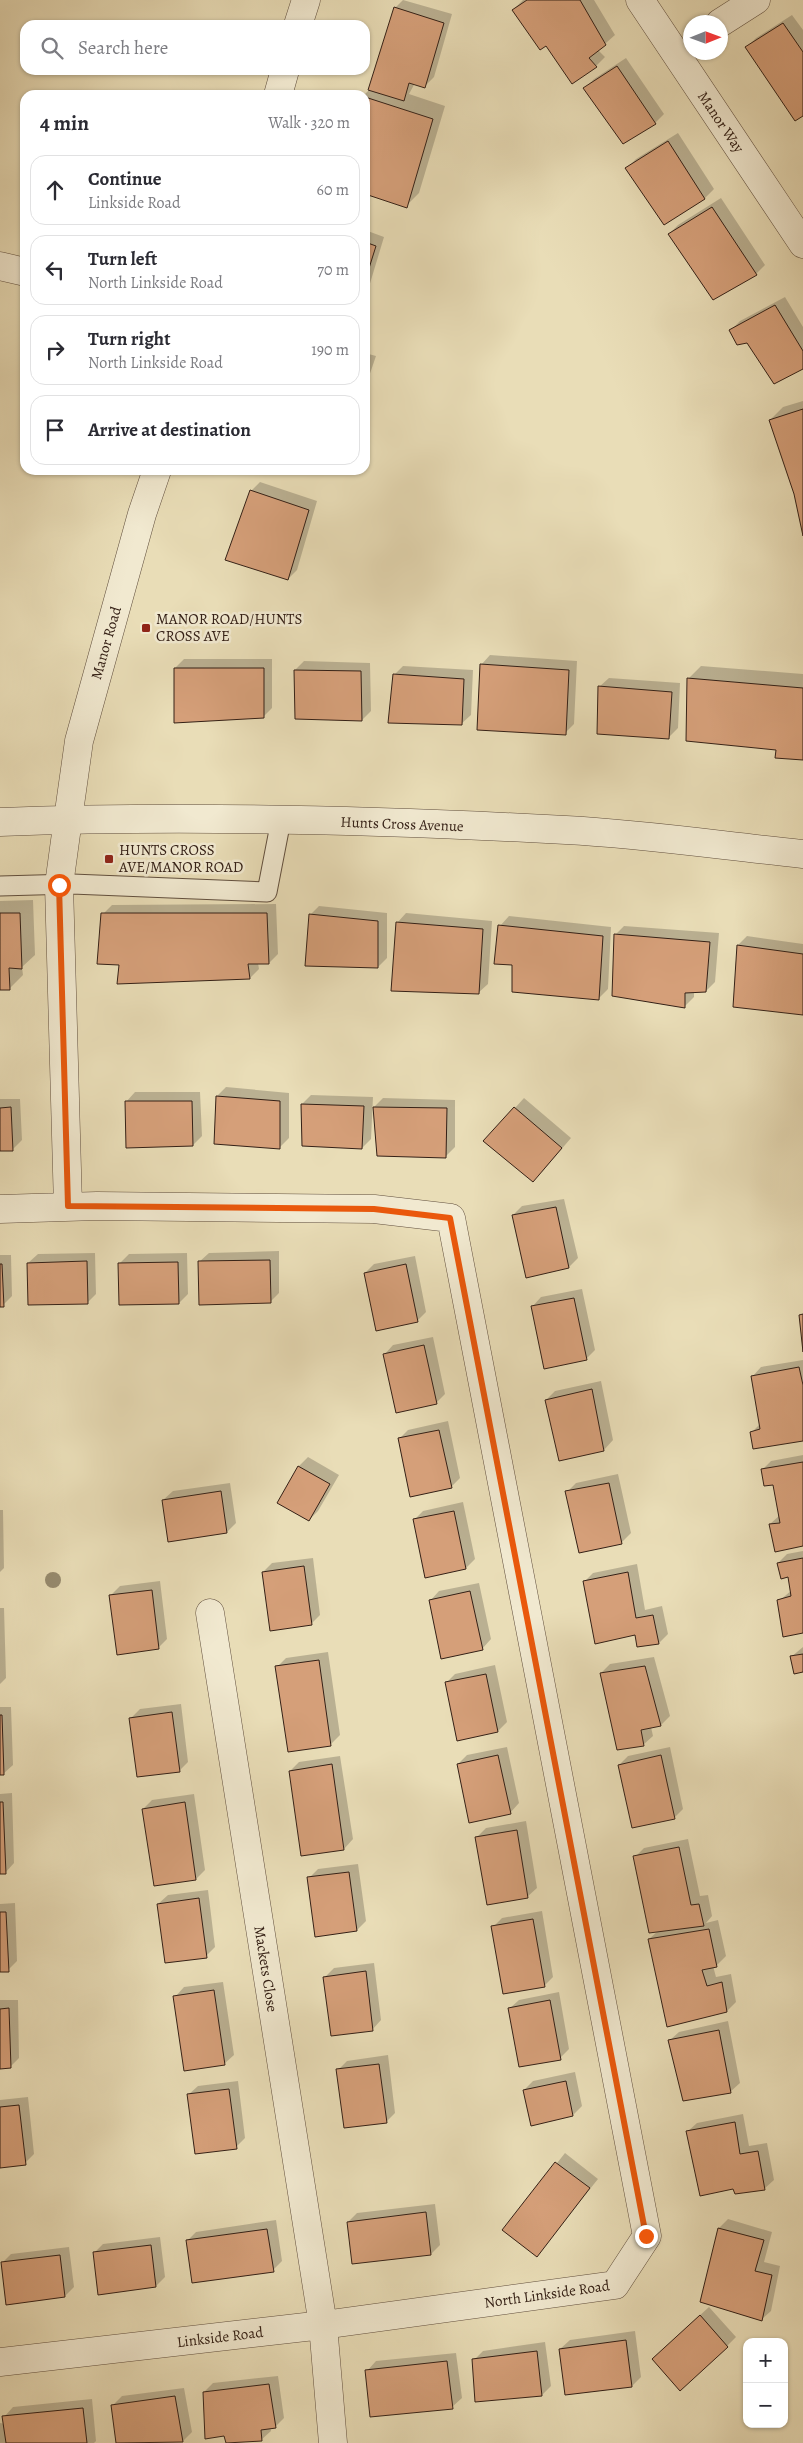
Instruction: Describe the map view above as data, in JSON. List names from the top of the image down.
{
  "streets": {
    "street": [
      "Manor Way",
      "Manor Road",
      "Hunts Cross Avenue",
      "Mackets Close",
      "North Linkside Road",
      "Linkside Road"
    ]
  },
  "crossings": [
    ["Manor Road", "Hunts Cross Avenue"],
    ["Mackets Close", "North Linkside Road"],
    ["Mackets Close", "Linkside Road"],
    ["North Linkside Road", "Linkside Road"]
  ],
  "places": {
    "transit": ["MANOR ROAD/HUNTS CROSS AVE", "HUNTS CROSS AVE/MANOR ROAD"]
  },
  "north": "right",
  "page": {
    "search": "Search here",
    "heading": ["4 min", "Walk · 320 m"],
    "list": [
      ["Continue", "Linkside Road", "60 m"],
      ["Turn left", "North Linkside Road", "70 m"],
      ["Turn right", "North Linkside Road", "190 m"],
      "Arrive at destination"
    ],
    "map_buttons": ["+", "−"]
  }
}
